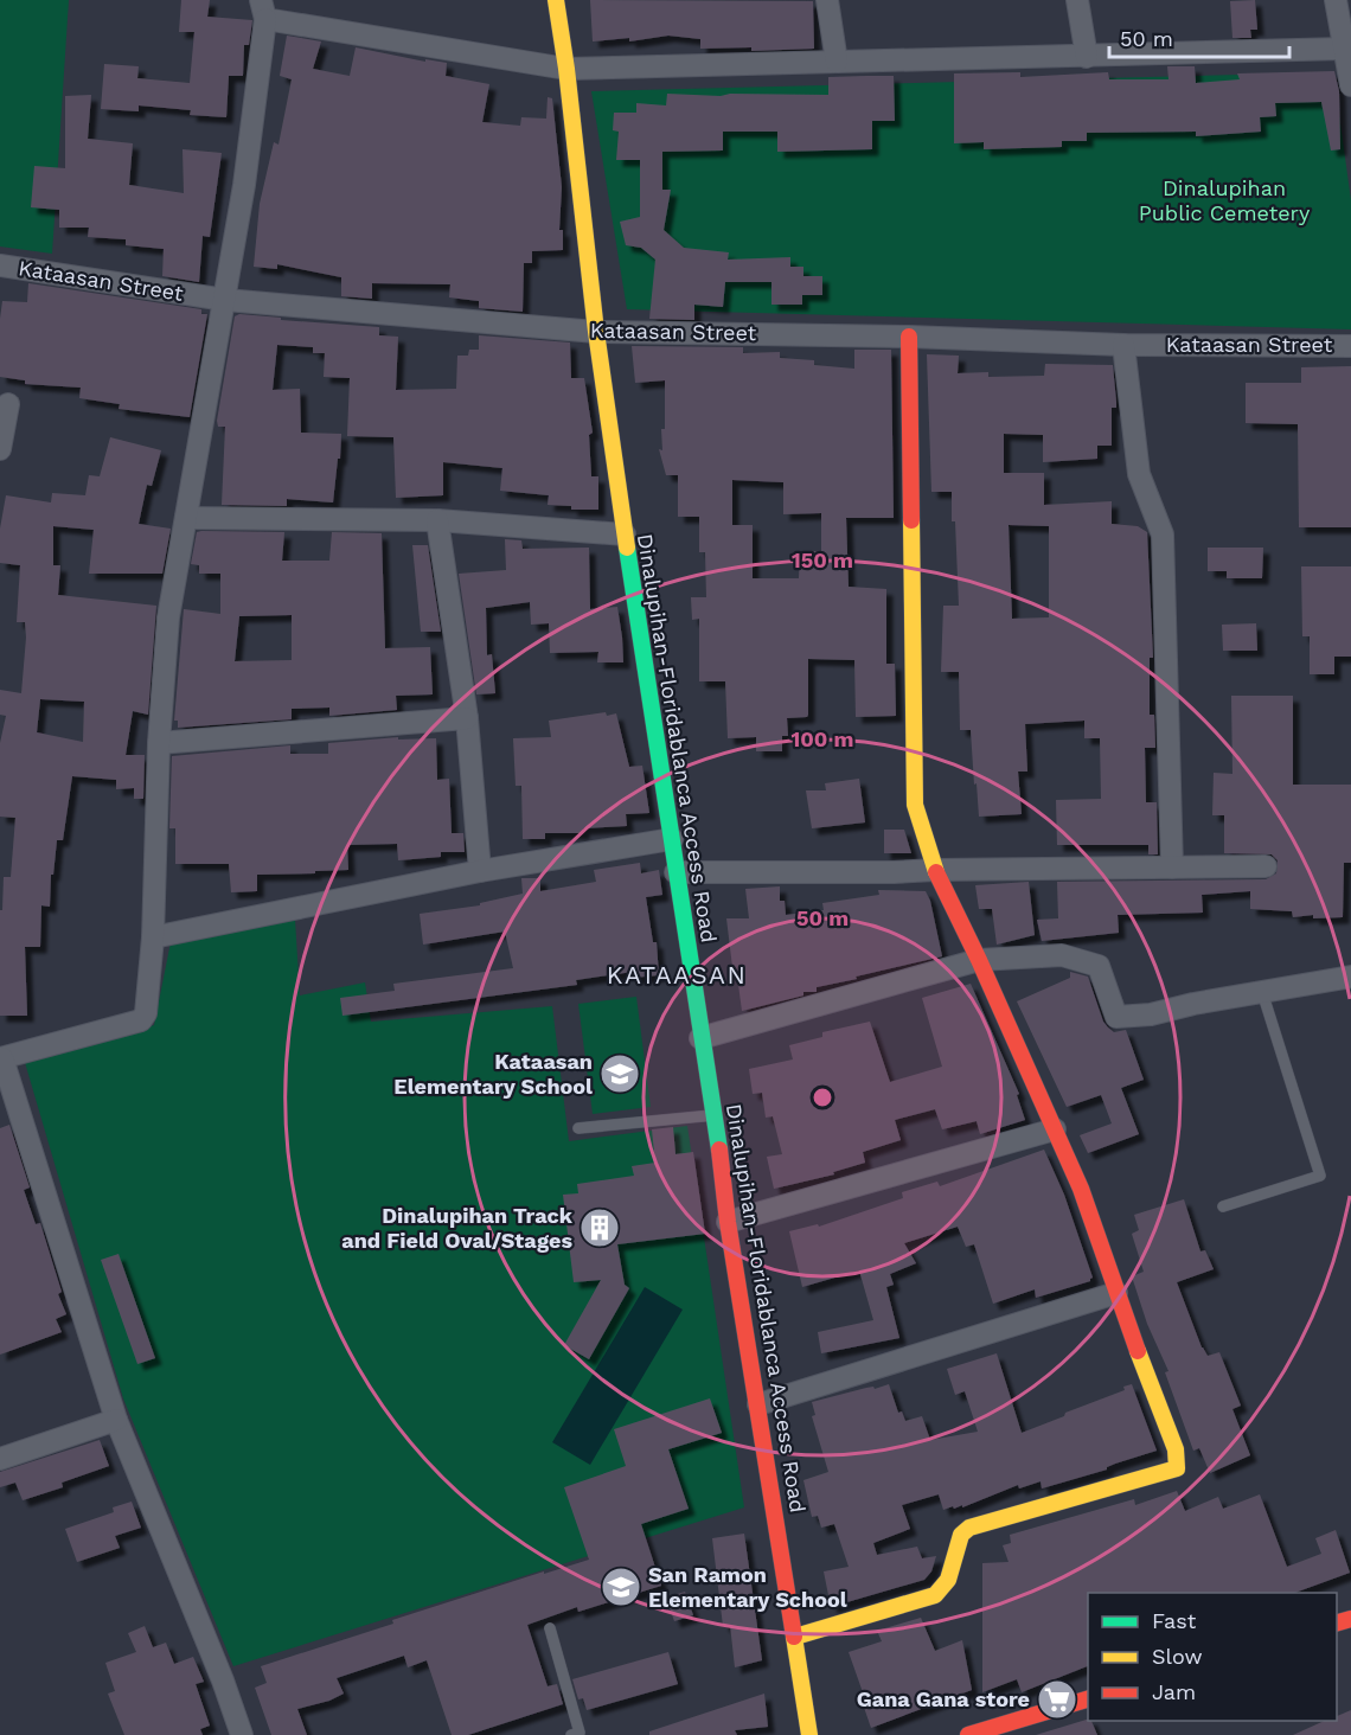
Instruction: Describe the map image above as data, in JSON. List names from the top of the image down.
{
  "streets": {
    "main road": ["Dinalupihan-Floridablanca Access Road"],
    "street": ["Kataasan Street"]
  },
  "crossings": [
    ["Kataasan Street", "Dinalupihan-Floridablanca Access Road"]
  ],
  "districts": ["KATAASAN"],
  "parks": ["Dinalupihan Public Cemetery"],
  "places": {
    "school or university": ["Kataasan Elementary School", "San Ramon Elementary School"],
    "building": ["Dinalupihan Track and Field Oval/Stages"],
    "supermarket": ["Gana Gana store"]
  },
  "legend": ["Fast", "Slow", "Jam"],
  "scale_bar": "50 m",
  "rings": ["150 m", "100 m", "50 m"]
}
